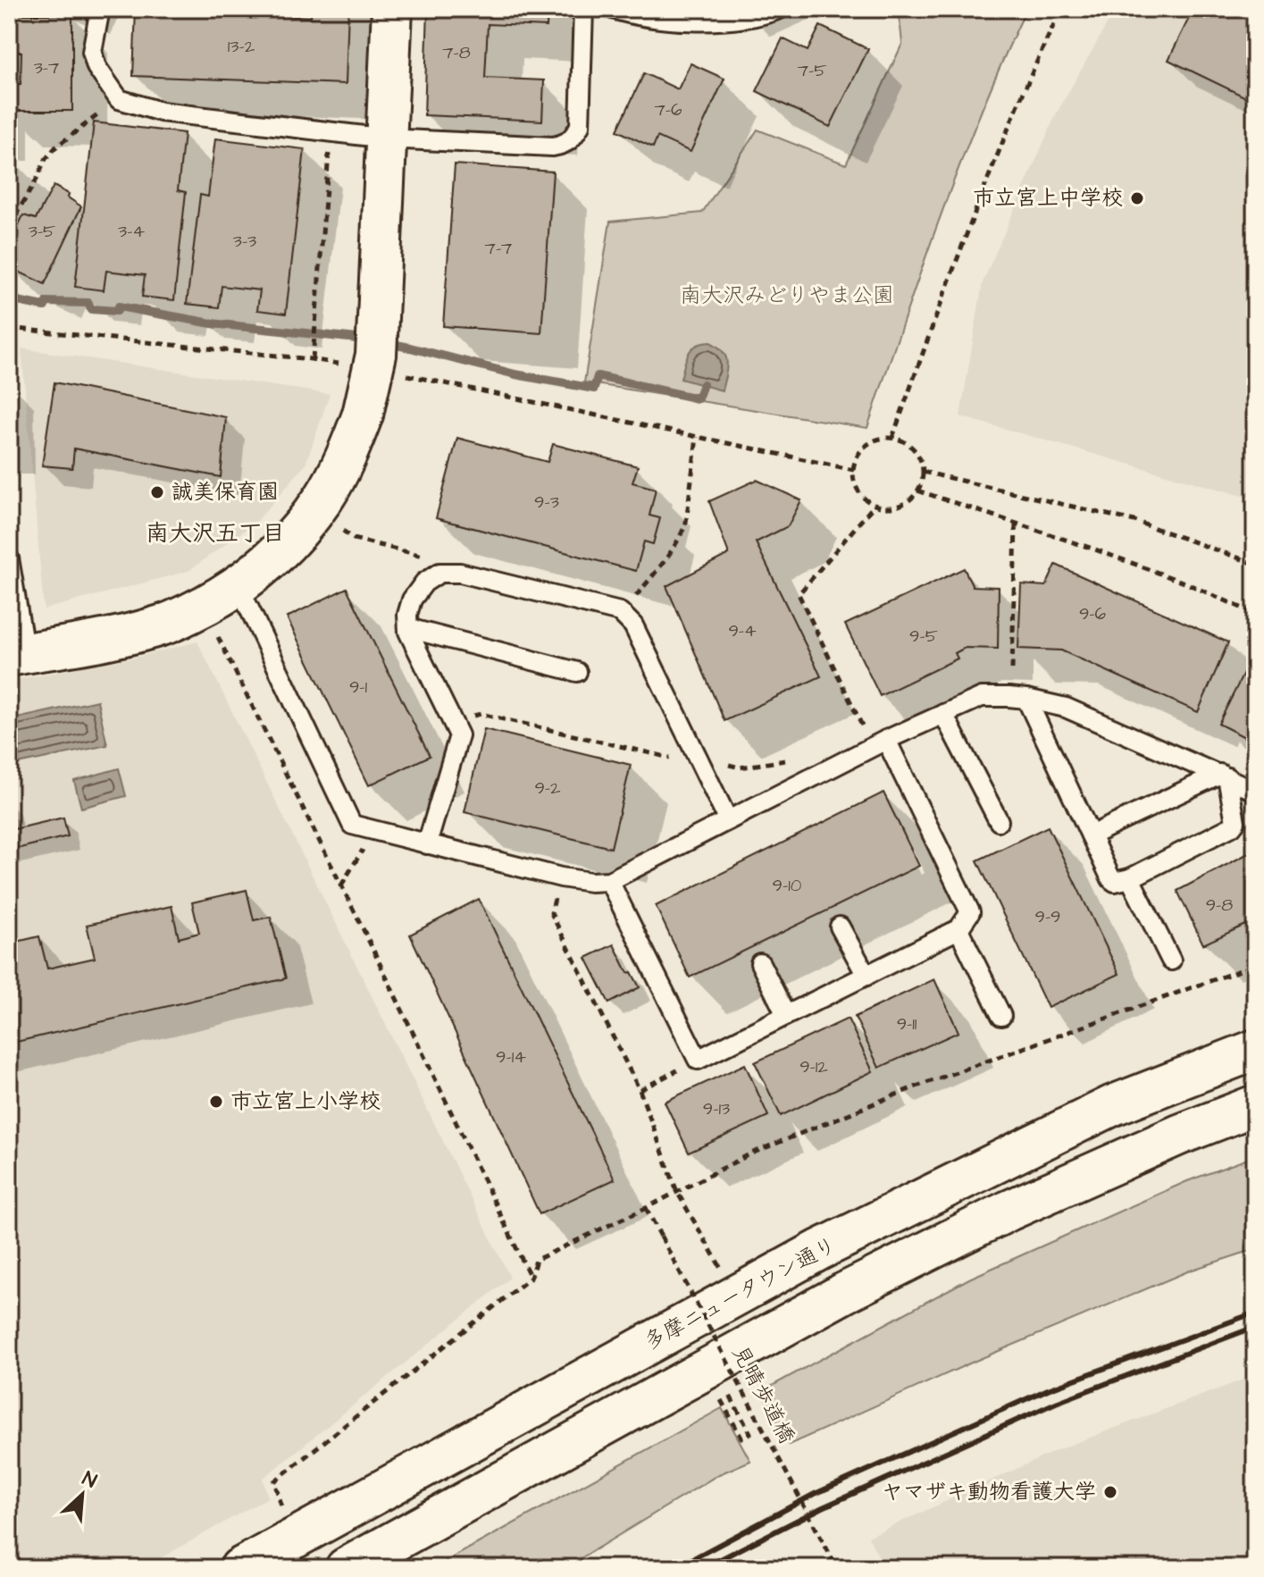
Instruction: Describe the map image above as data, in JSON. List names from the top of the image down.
{
  "streets": {
    "main road": ["多摩ニュータウン通り"],
    "path": ["見晴歩道橋"]
  },
  "districts": ["南大沢五丁目"],
  "parks": ["南大沢みどりやま公園"],
  "places": [
    "市立宮上中学校",
    "誠美保育園",
    "市立宮上小学校",
    "ヤマザキ動物看護大学"
  ],
  "house_numbers": [
    "13-2",
    "7-8",
    "3-7",
    "7-5",
    "7-6",
    "3-5",
    "3-4",
    "3-3",
    "7-7",
    "9-3",
    "9-6",
    "9-4",
    "9-5",
    "9-1",
    "9-2",
    "9-10",
    "9-8",
    "9-9",
    "9-11",
    "9-14",
    "9-12",
    "9-13"
  ],
  "north": "top right"
}
